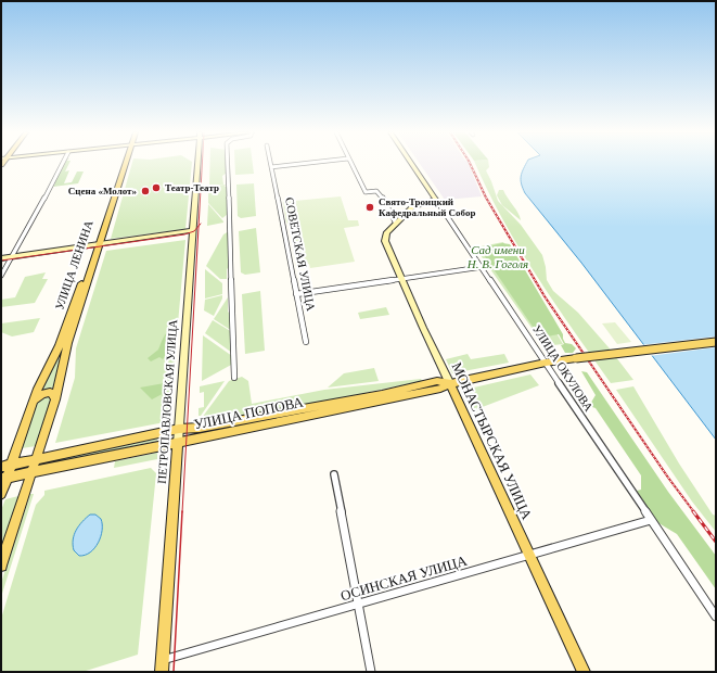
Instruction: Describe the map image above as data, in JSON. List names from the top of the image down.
{
  "streets": {
    "main road": [
      "УЛИЦА ЛЕНИНА",
      "УЛИЦА ОКУЛОВА",
      "ПЕТРОПАВЛОВСКАЯ УЛИЦА",
      "УЛИЦА ПОПОВА",
      "МОНАСТЫРСКАЯ УЛИЦА"
    ],
    "street": ["СОВЕТСКАЯ УЛИЦА", "ОСИНСКАЯ УЛИЦА"]
  },
  "crossings": [
    ["УЛИЦА ЛЕНИНА", "УЛИЦА ПОПОВА"],
    ["УЛИЦА ОКУЛОВА", "УЛИЦА ПОПОВА"],
    ["УЛИЦА ОКУЛОВА", "МОНАСТЫРСКАЯ УЛИЦА"],
    ["УЛИЦА ОКУЛОВА", "ОСИНСКАЯ УЛИЦА"],
    ["ПЕТРОПАВЛОВСКАЯ УЛИЦА", "УЛИЦА ПОПОВА"],
    ["ПЕТРОПАВЛОВСКАЯ УЛИЦА", "ОСИНСКАЯ УЛИЦА"],
    ["УЛИЦА ПОПОВА", "МОНАСТЫРСКАЯ УЛИЦА"],
    ["МОНАСТЫРСКАЯ УЛИЦА", "ОСИНСКАЯ УЛИЦА"]
  ],
  "parks": ["Сад имени Н. В. Гоголя"],
  "places": ["Театр-Театр", "Сцена «Молот»", "Свято-Троицкий Кафедральный Собор"]
}
